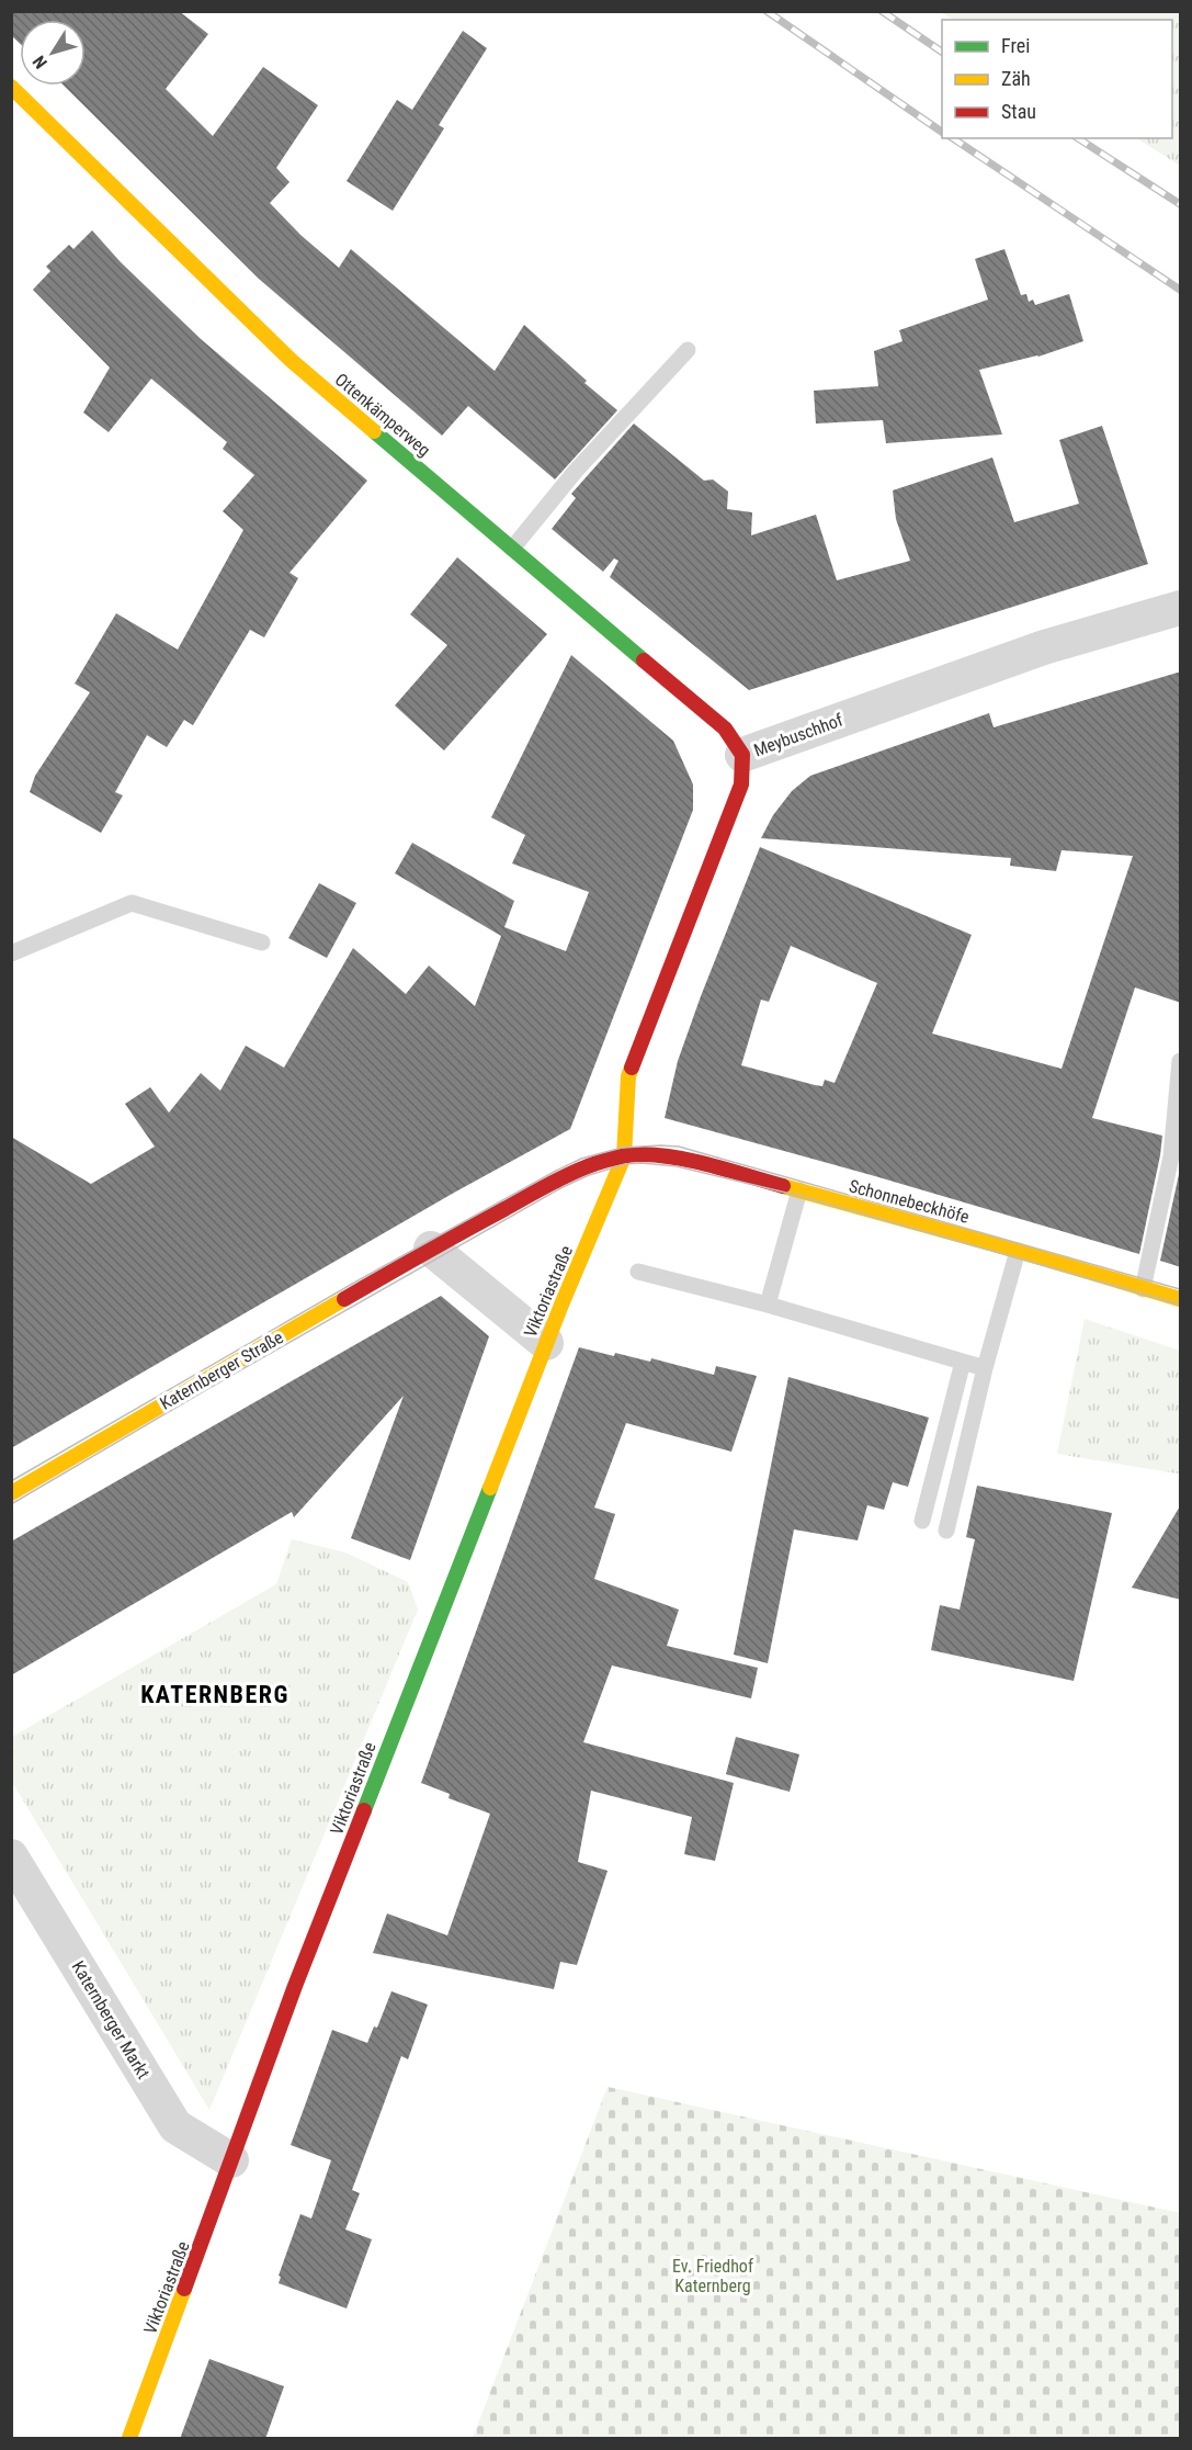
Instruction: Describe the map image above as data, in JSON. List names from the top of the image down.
{
  "streets": {
    "street": [
      "Ottenkämperweg",
      "Meybuschhof",
      "Schonnebeckhöfe",
      "Viktoriastraße",
      "Katernberger Straße",
      "Katernberger Markt"
    ]
  },
  "crossings": [
    ["Ottenkämperweg", "Meybuschhof"],
    ["Meybuschhof", "Schonnebeckhöfe"],
    ["Meybuschhof", "Viktoriastraße"],
    ["Meybuschhof", "Katernberger Straße"],
    ["Schonnebeckhöfe", "Viktoriastraße"],
    ["Schonnebeckhöfe", "Katernberger Straße"],
    ["Viktoriastraße", "Katernberger Straße"],
    ["Viktoriastraße", "Katernberger Markt"]
  ],
  "districts": ["KATERNBERG"],
  "parks": ["Ev. Friedhof Katernberg"],
  "legend": ["Frei", "Zäh", "Stau"],
  "north": "bottom left"
}
